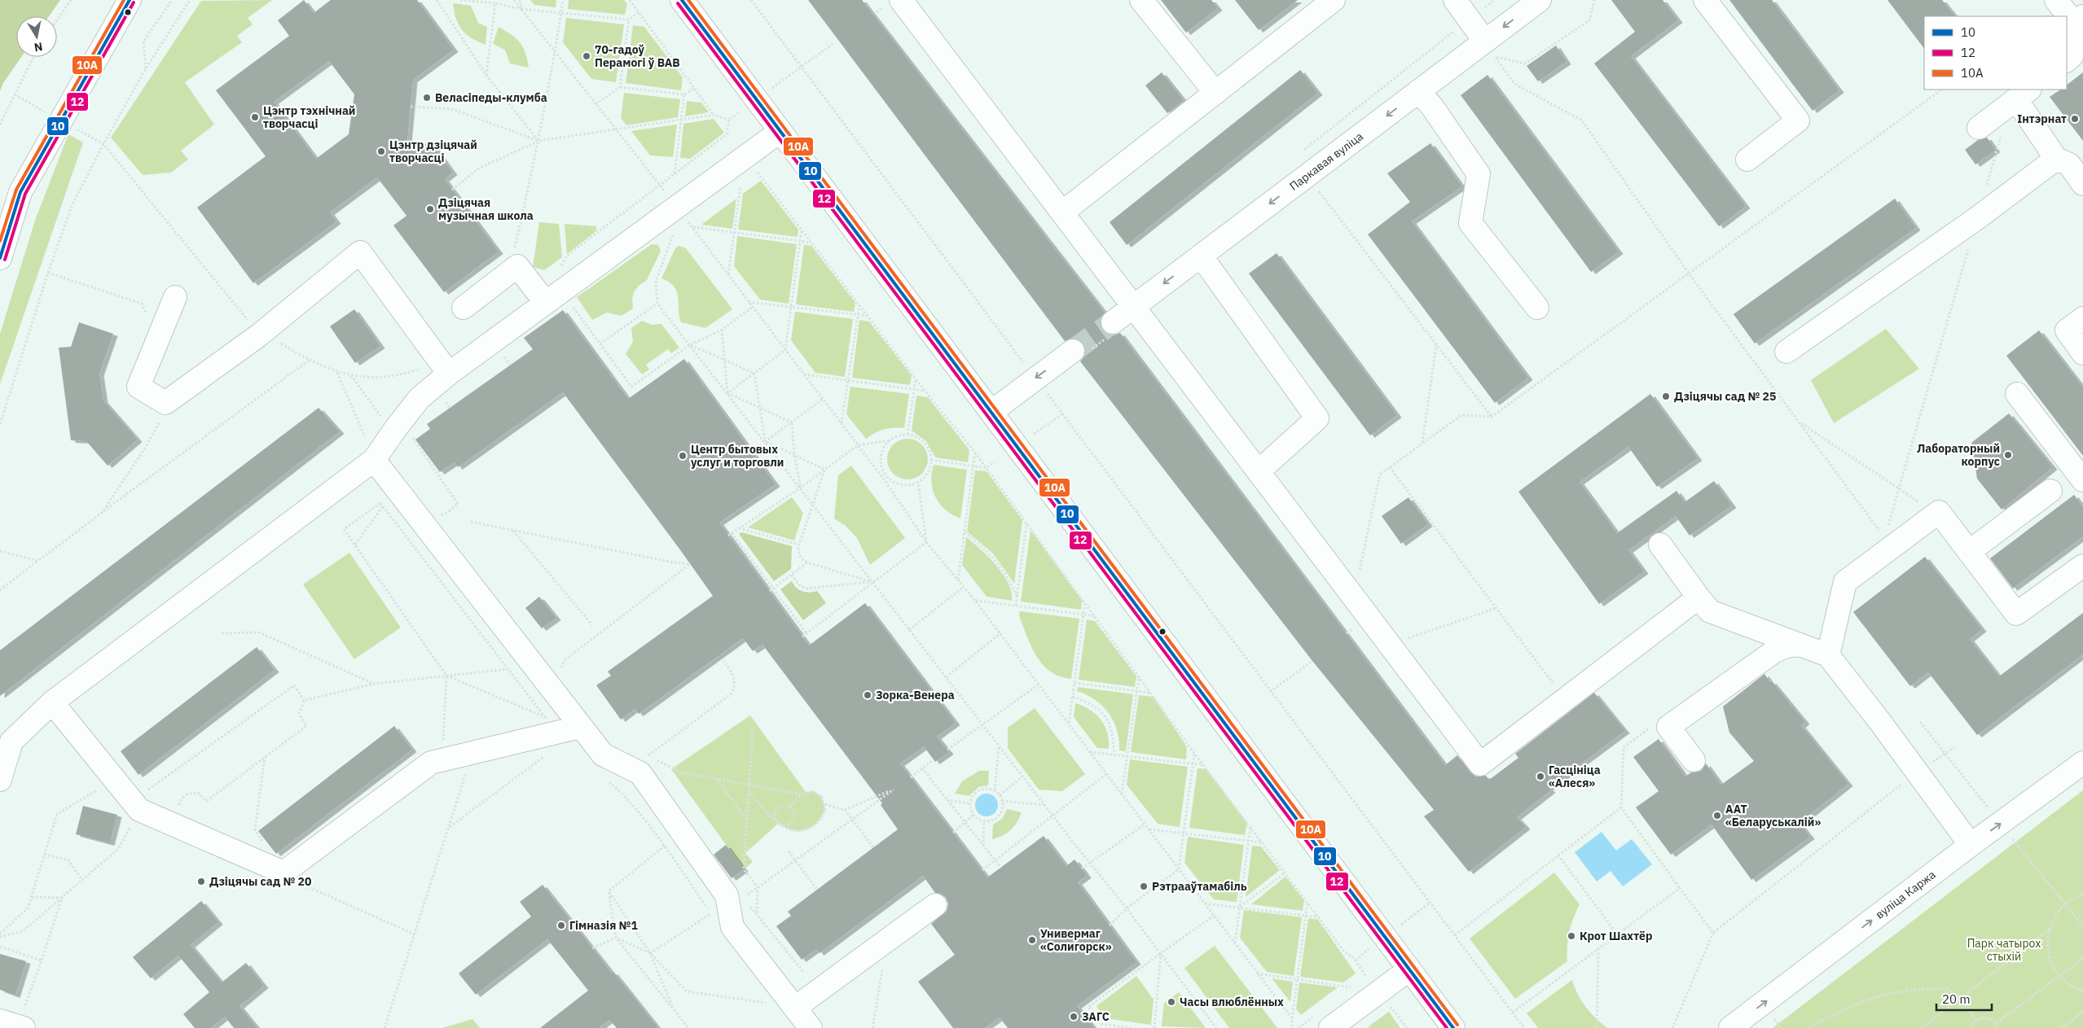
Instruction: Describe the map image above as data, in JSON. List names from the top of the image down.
{
  "streets": {
    "main road": ["Паркавая вуліца", "вуліца Каржа"]
  },
  "one_way": ["вуліца Каржа"],
  "parks": ["Парк чатырох стыхій"],
  "places": [
    "70-гадоў Перамогі ў ВАВ",
    "Веласіпеды-клумба",
    "Цэнтр тэхнічнай творчасці",
    "Інтэрнат",
    "Цэнтр дзіцячай творчасці",
    "Дзіцячая музычная школа",
    "Дзіцячы сад № 25",
    "Лабораторный корпус",
    "Центр бытовых услуг и торговли",
    "Зорка-Венера",
    "Гасцініца «Алеся»",
    "ААТ «Беларуськалій»",
    "Дзіцячы сад № 20",
    "Рэтрааўтамабіль",
    "Гімназія №1",
    "Крот Шахтёр",
    "Универмаг «Солигорск»",
    "Часы влюблённых",
    "ЗАГС"
  ],
  "lines": ["transit line 10", "transit line 10A", "transit line 12"],
  "legend": ["10", "12", "10A"],
  "scale_bar": "20 m",
  "north": "bottom"
}
